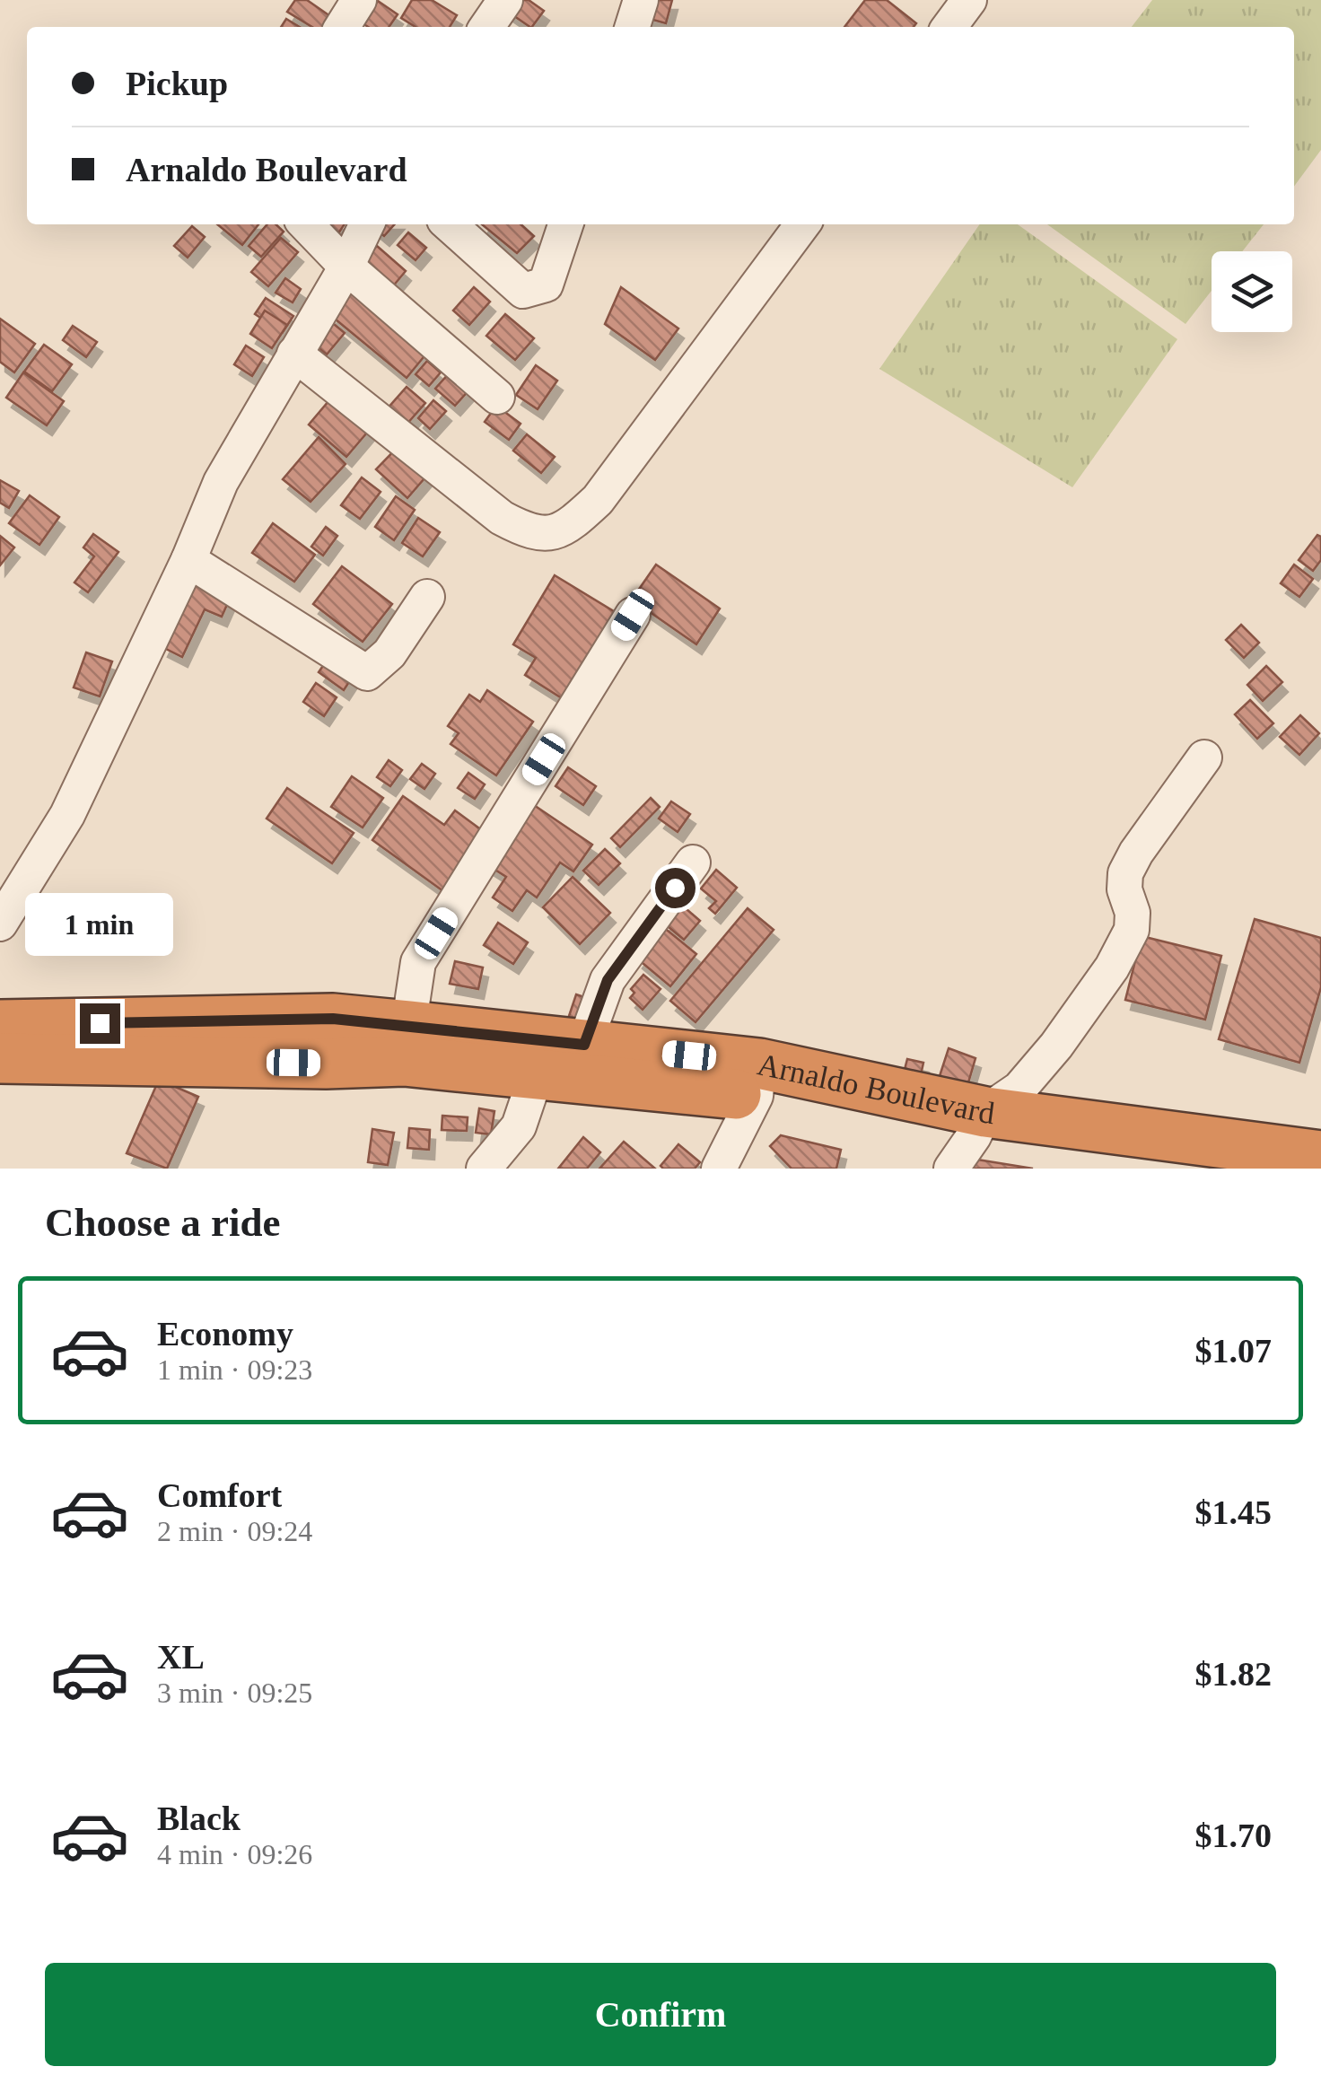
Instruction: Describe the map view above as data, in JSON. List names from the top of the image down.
{
  "streets": {
    "highway": ["Arnaldo Boulevard"]
  },
  "page": {
    "banner": ["Pickup", "Arnaldo Boulevard"],
    "bubble": "1 min",
    "heading": "Choose a ride",
    "list": [
      {
        "name": "Economy",
        "note": "1 min · 09:23",
        "value": "$1.07"
      },
      {
        "name": "Comfort",
        "note": "2 min · 09:24",
        "value": "$1.45"
      },
      {
        "name": "XL",
        "note": "3 min · 09:25",
        "value": "$1.82"
      },
      {
        "name": "Black",
        "note": "4 min · 09:26",
        "value": "$1.70"
      }
    ],
    "buttons": "Confirm"
  }
}
